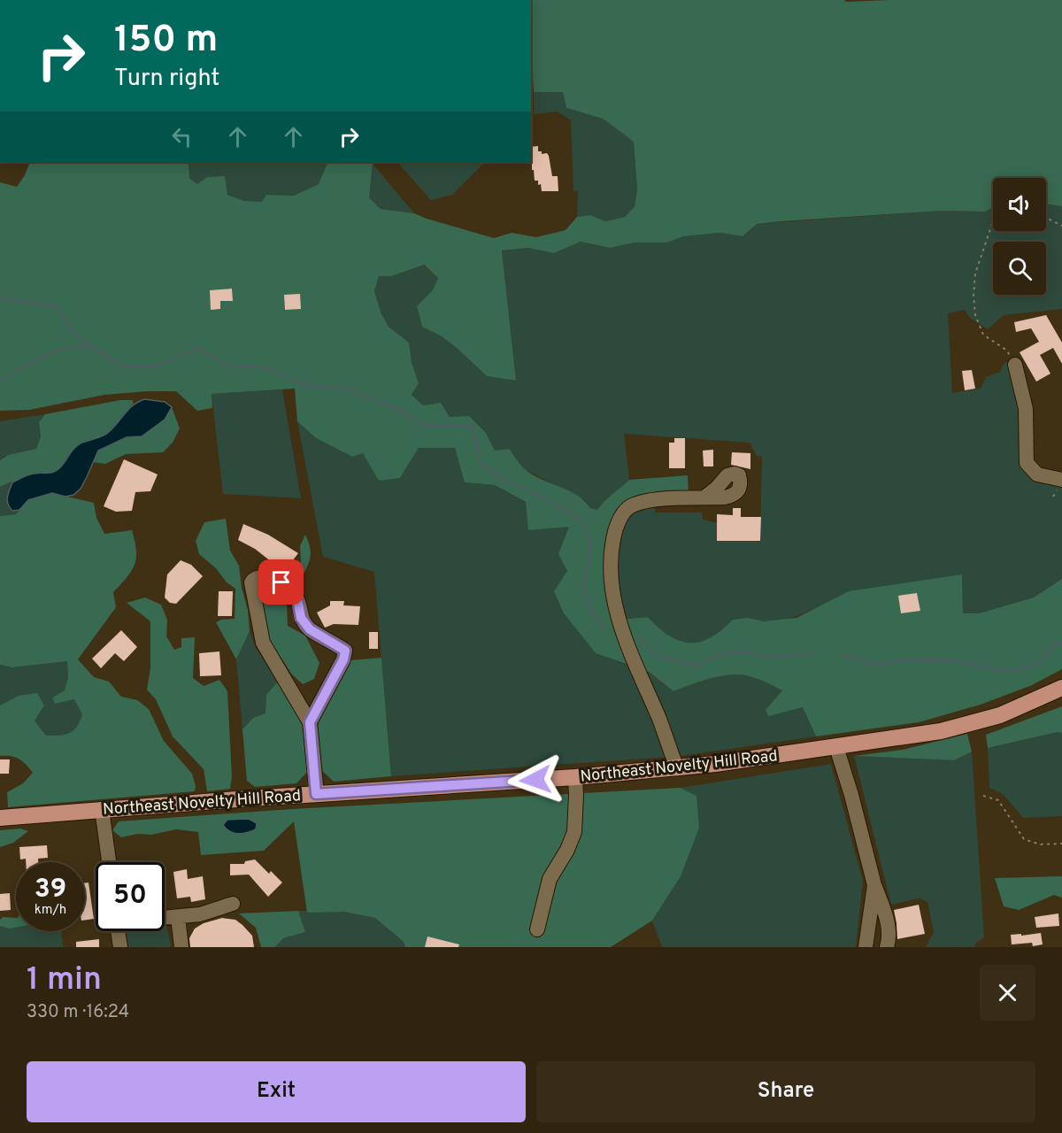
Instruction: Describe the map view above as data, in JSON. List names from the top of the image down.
{
  "streets": {
    "main road": ["Northeast Novelty Hill Road"]
  },
  "page": {
    "turn": ["150 m", "Turn right"],
    "speed": "39 km/h",
    "limit": "50",
    "heading": ["1 min", "330 m · 16:24"],
    "buttons": ["Exit", "Share"]
  }
}
